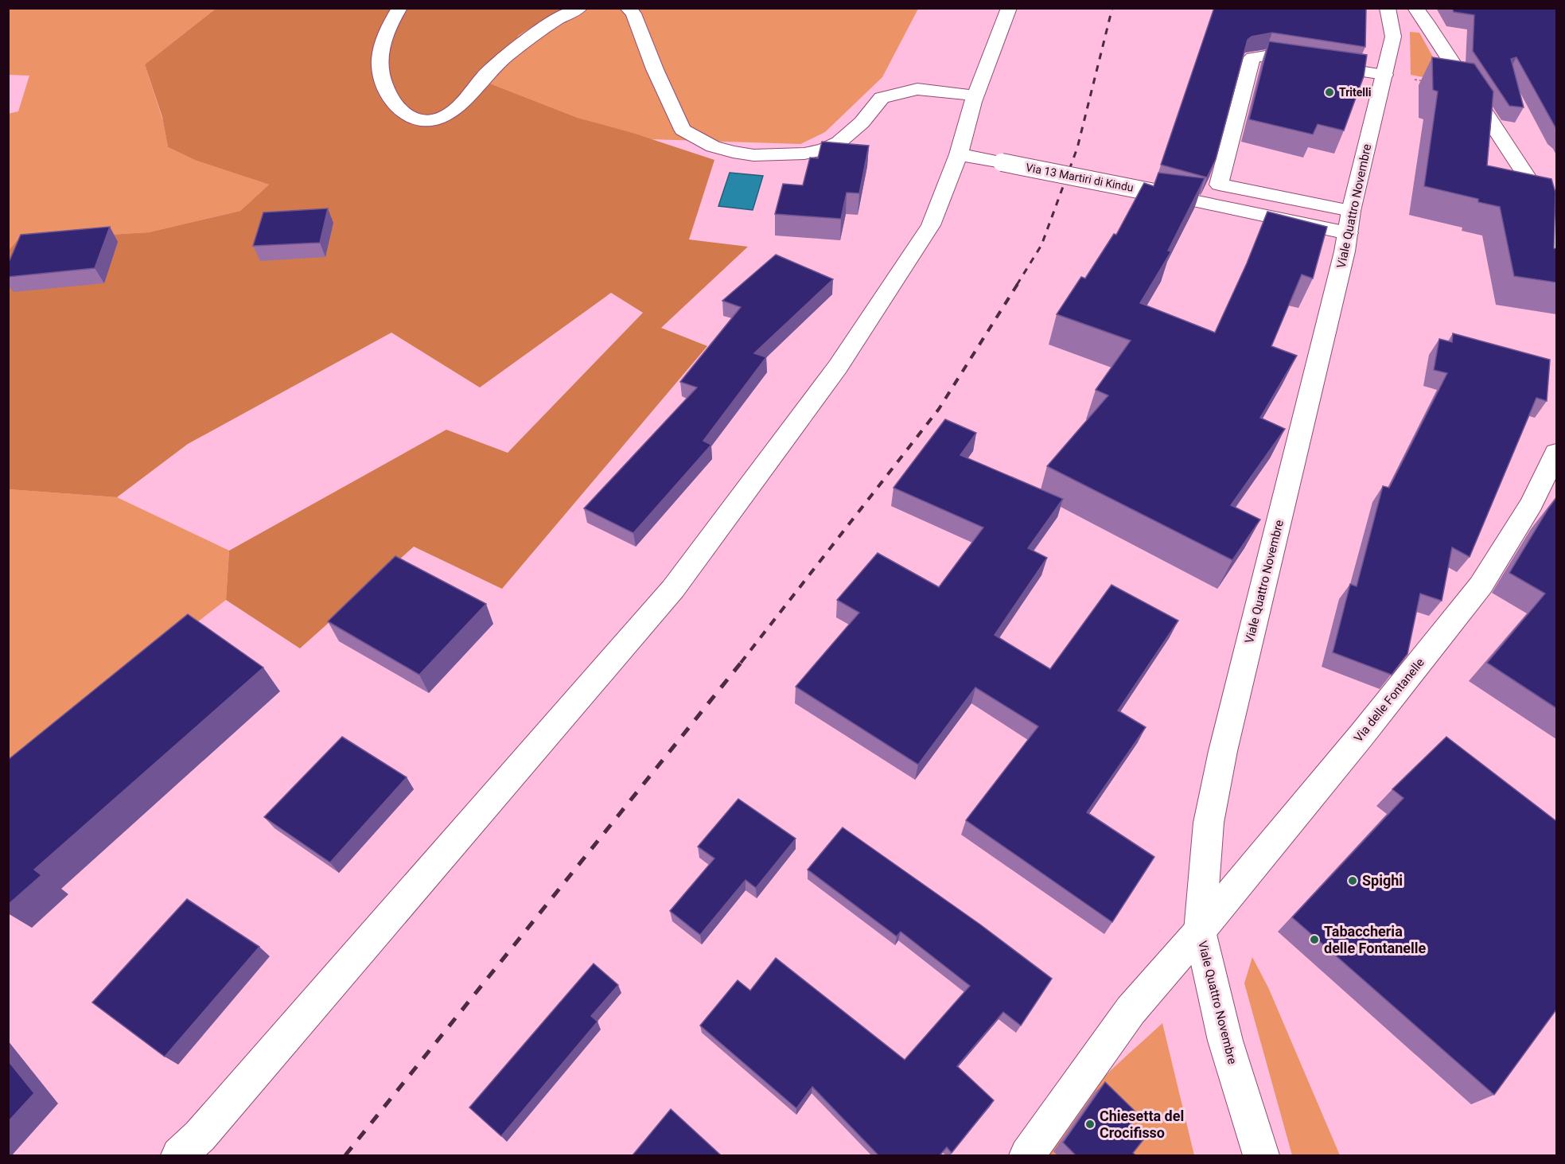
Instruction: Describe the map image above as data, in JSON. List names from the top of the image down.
{
  "streets": {
    "street": ["Via 13 Martiri di Kindu", "Viale Quattro Novembre", "Via delle Fontanelle"]
  },
  "crossings": [
    ["Via 13 Martiri di Kindu", "Viale Quattro Novembre"],
    ["Viale Quattro Novembre", "Via delle Fontanelle"]
  ],
  "places": [
    "Tritelli",
    "Spighi",
    "Tabaccheria delle Fontanelle",
    "Chiesetta del Crocifisso"
  ]
}
